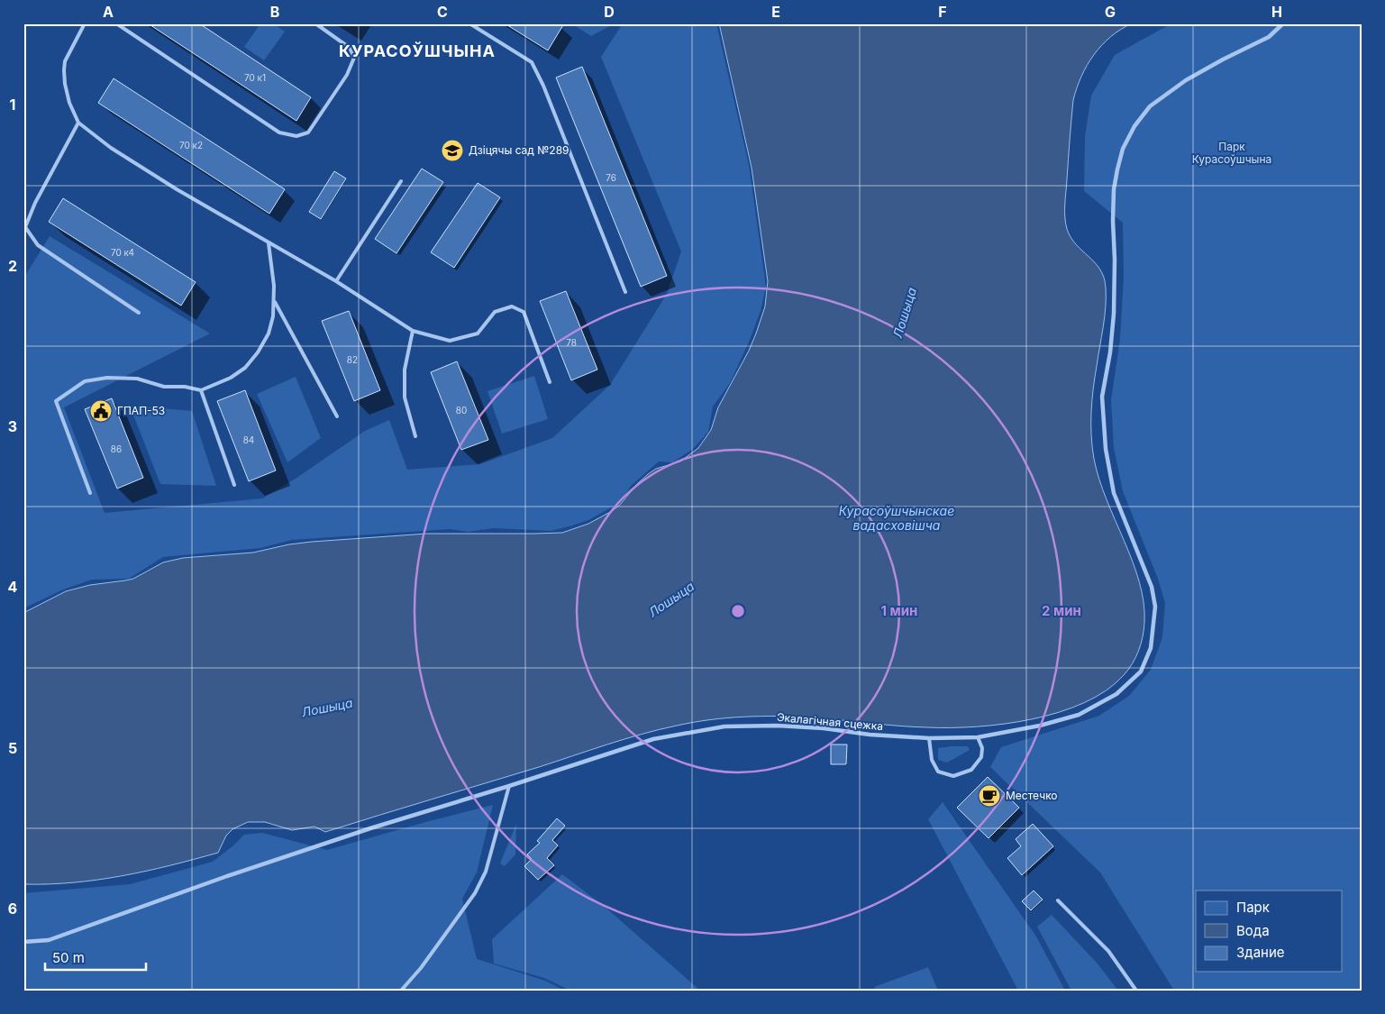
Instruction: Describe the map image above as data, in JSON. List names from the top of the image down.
{
  "streets": {
    "street": ["Экалагічная сцежка"]
  },
  "districts": ["КУРАСОЎШЧЫНА"],
  "water": ["Лошыца", "Курасоўшчынскае вадасховішча"],
  "parks": ["Парк Курасоўшчына"],
  "places": {
    "school or university": ["Дзіцячы сад №289"],
    "public building": ["ГПАП-53"],
    "cafe": ["Местечко"]
  },
  "house_numbers": [
    "70 к1",
    "70 к2",
    "76",
    "70 к4",
    "78",
    "82",
    "80",
    "84",
    "86"
  ],
  "legend": ["Парк", "Вода", "Здание"],
  "scale_bar": "50 m",
  "grid": {
    "columns": [
      "A",
      "B",
      "C",
      "D",
      "E",
      "F",
      "G",
      "H"
    ],
    "rows": [
      "1",
      "2",
      "3",
      "4",
      "5",
      "6"
    ]
  },
  "rings": ["1 мин", "2 мин"]
}
